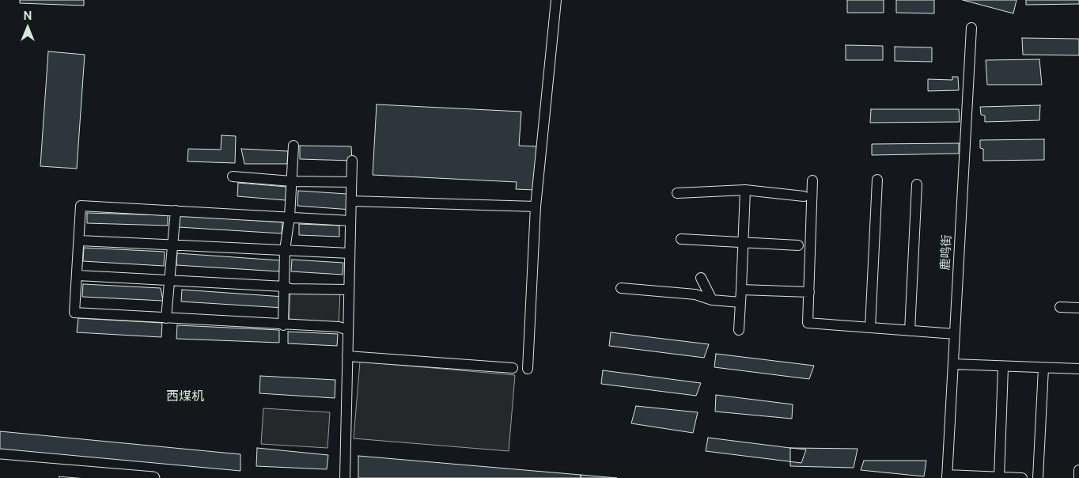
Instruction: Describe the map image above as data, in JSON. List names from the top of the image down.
{
  "streets": {
    "street": ["鹿鸣街"]
  },
  "districts": ["西煤机"],
  "north": "top"
}
